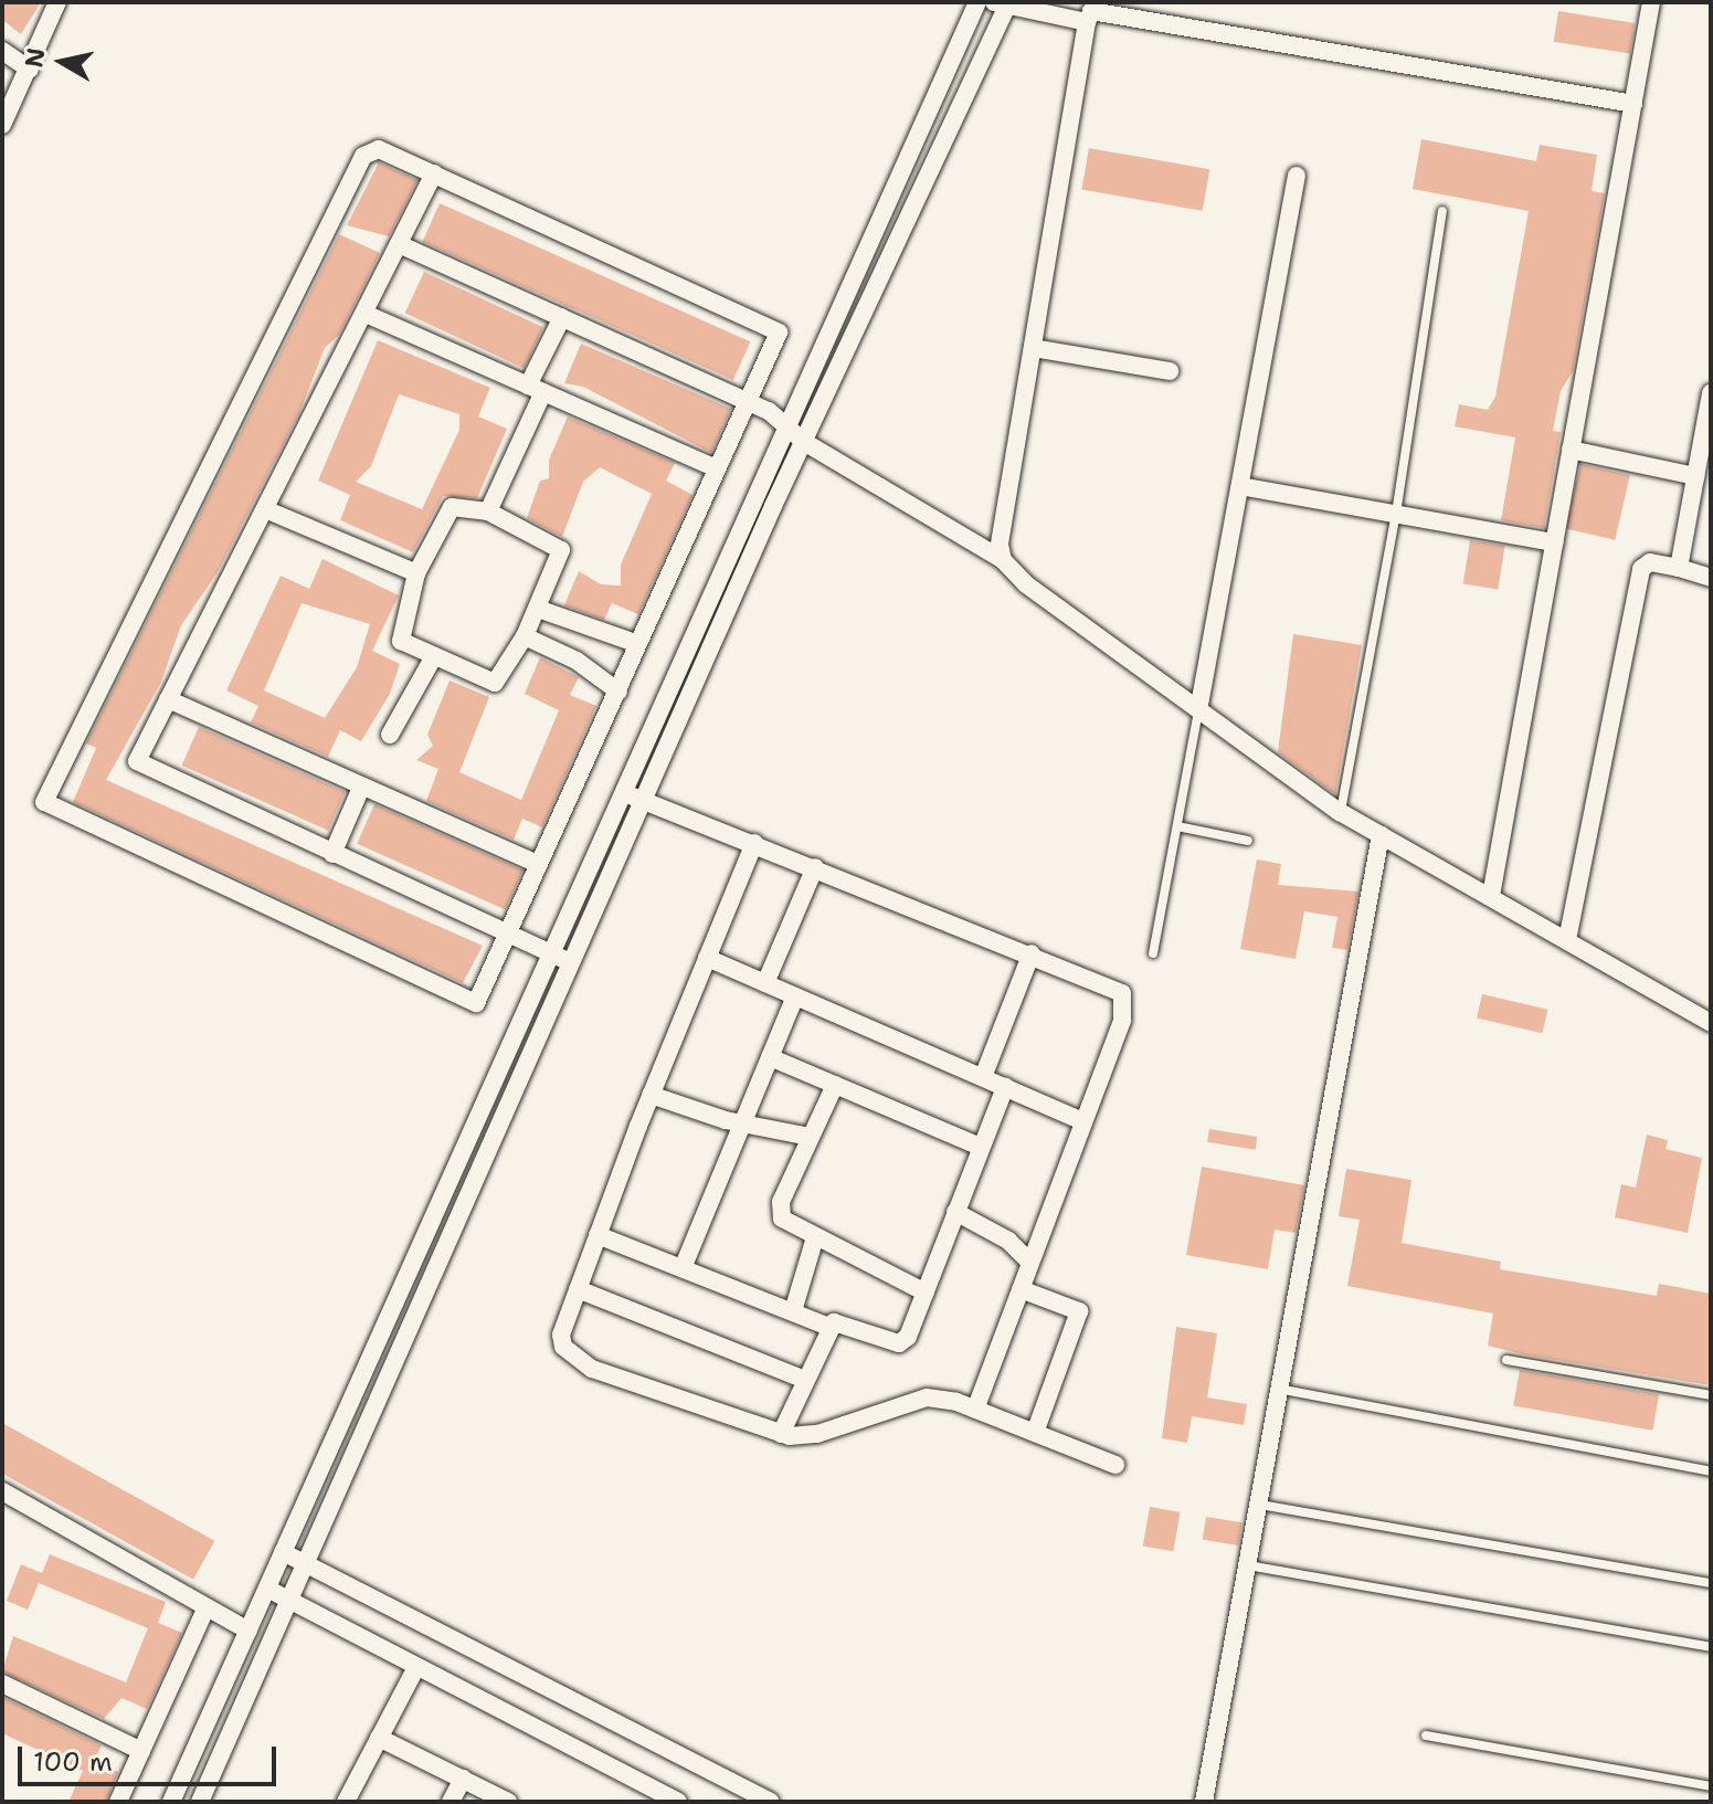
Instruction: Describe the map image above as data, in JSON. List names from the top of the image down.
{
  "scale_bar": "100 m",
  "north": "left"
}
